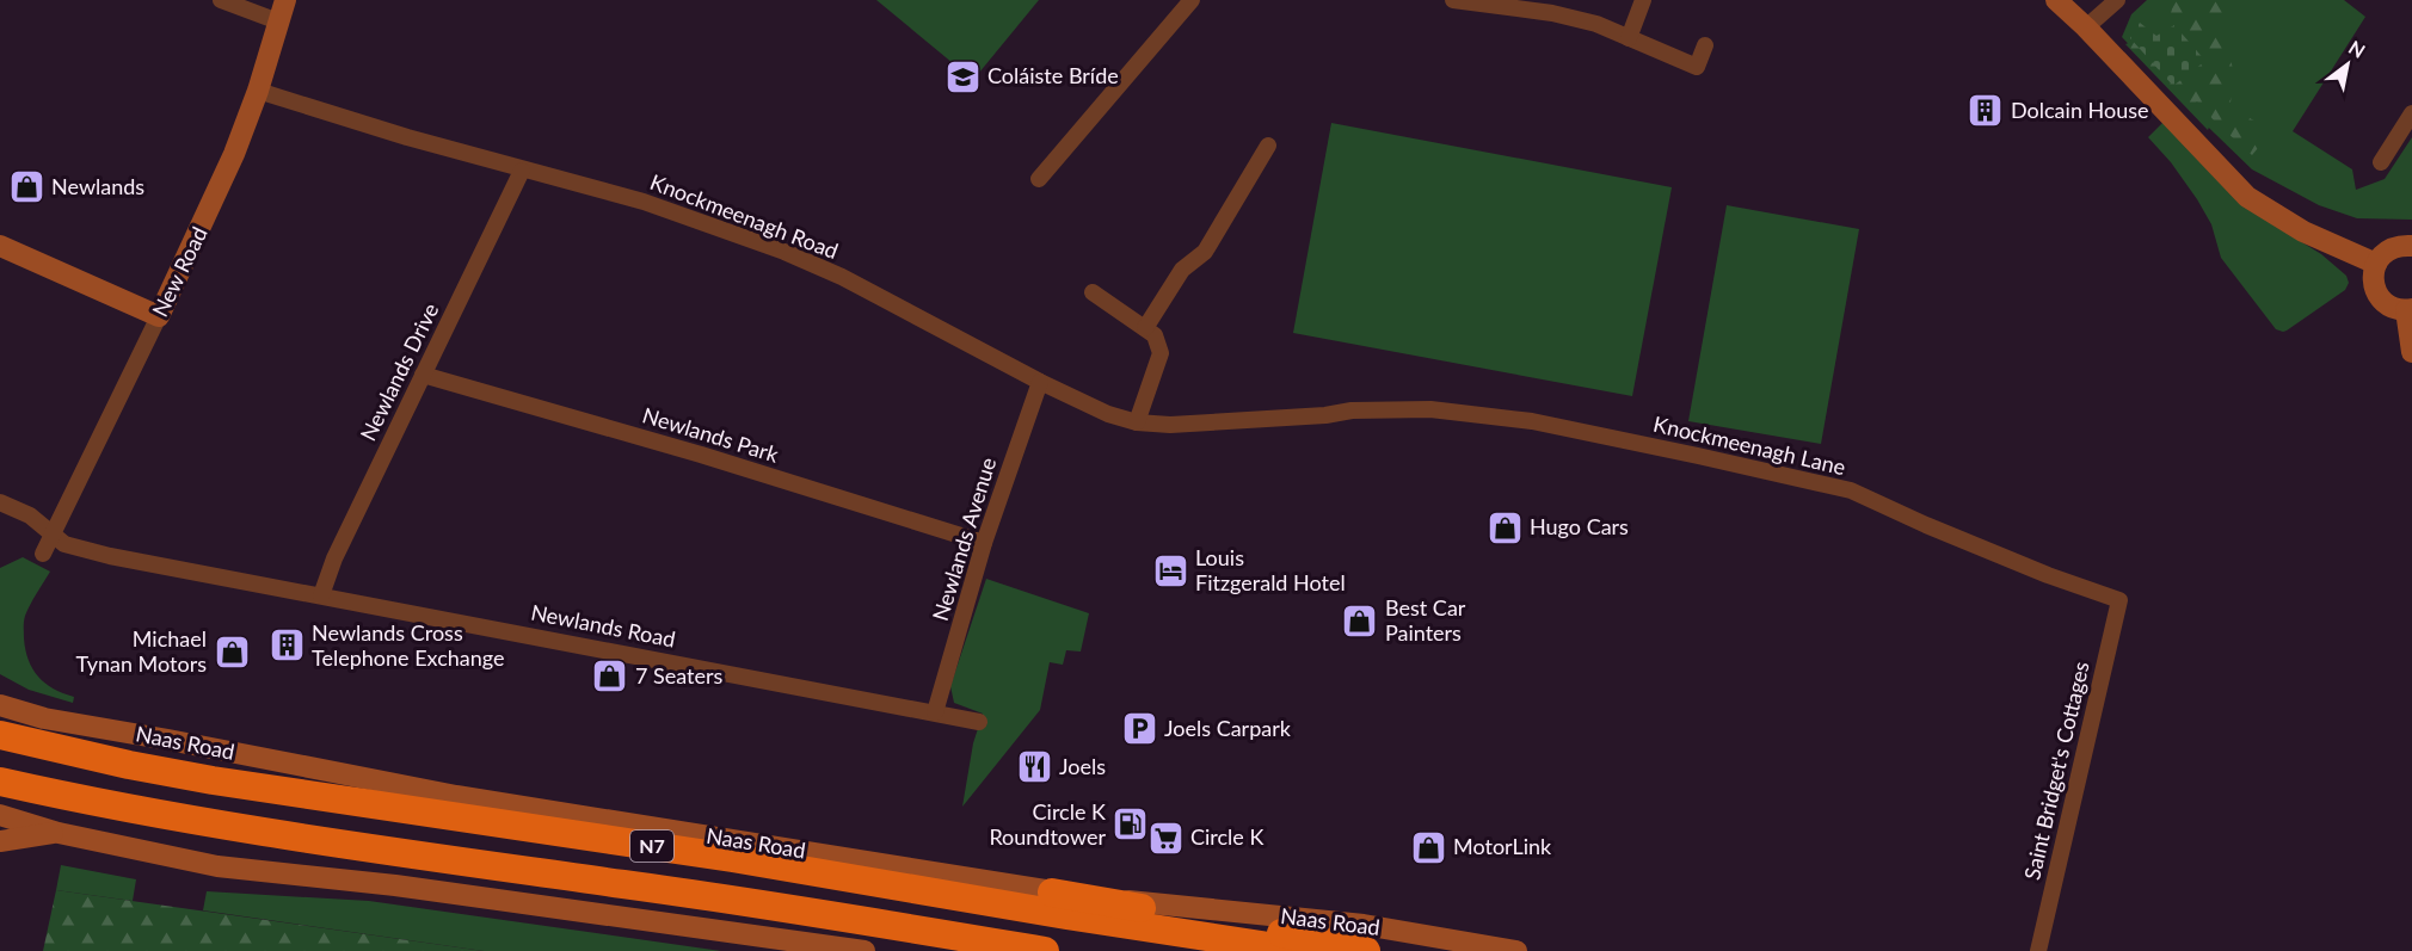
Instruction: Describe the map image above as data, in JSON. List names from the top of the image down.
{
  "streets": {
    "highway": ["Naas Road", "N7"],
    "main road": ["New Road"],
    "street": [
      "Knockmeenagh Road",
      "Newlands Drive",
      "Newlands Park",
      "Knockmeenagh Lane",
      "Newlands Avenue",
      "Newlands Road",
      "Saint Bridget's Cottages"
    ]
  },
  "crossings": [
    ["Knockmeenagh Road", "New Road"],
    ["Knockmeenagh Road", "Newlands Drive"],
    ["Knockmeenagh Road", "Knockmeenagh Lane"],
    ["Knockmeenagh Road", "Newlands Avenue"],
    ["New Road", "Newlands Road"],
    ["Newlands Drive", "Newlands Park"],
    ["Newlands Drive", "Newlands Road"],
    ["Newlands Park", "Newlands Avenue"],
    ["Knockmeenagh Lane", "Saint Bridget's Cottages"],
    ["Newlands Avenue", "Newlands Road"]
  ],
  "places": {
    "school or university": ["Coláiste Bríde"],
    "building": ["Dolcain House", "Newlands Cross Telephone Exchange"],
    "shop": [
      "Newlands",
      "Hugo Cars",
      "Best Car Painters",
      "Michael Tynan Motors",
      "7 Seaters",
      "MotorLink"
    ],
    "hotel": ["Louis Fitzgerald Hotel"],
    "parking": ["Joels Carpark"],
    "restaurant": ["Joels"],
    "fuel station": ["Circle K Roundtower"],
    "supermarket": ["Circle K"]
  },
  "north": "top right"
}
